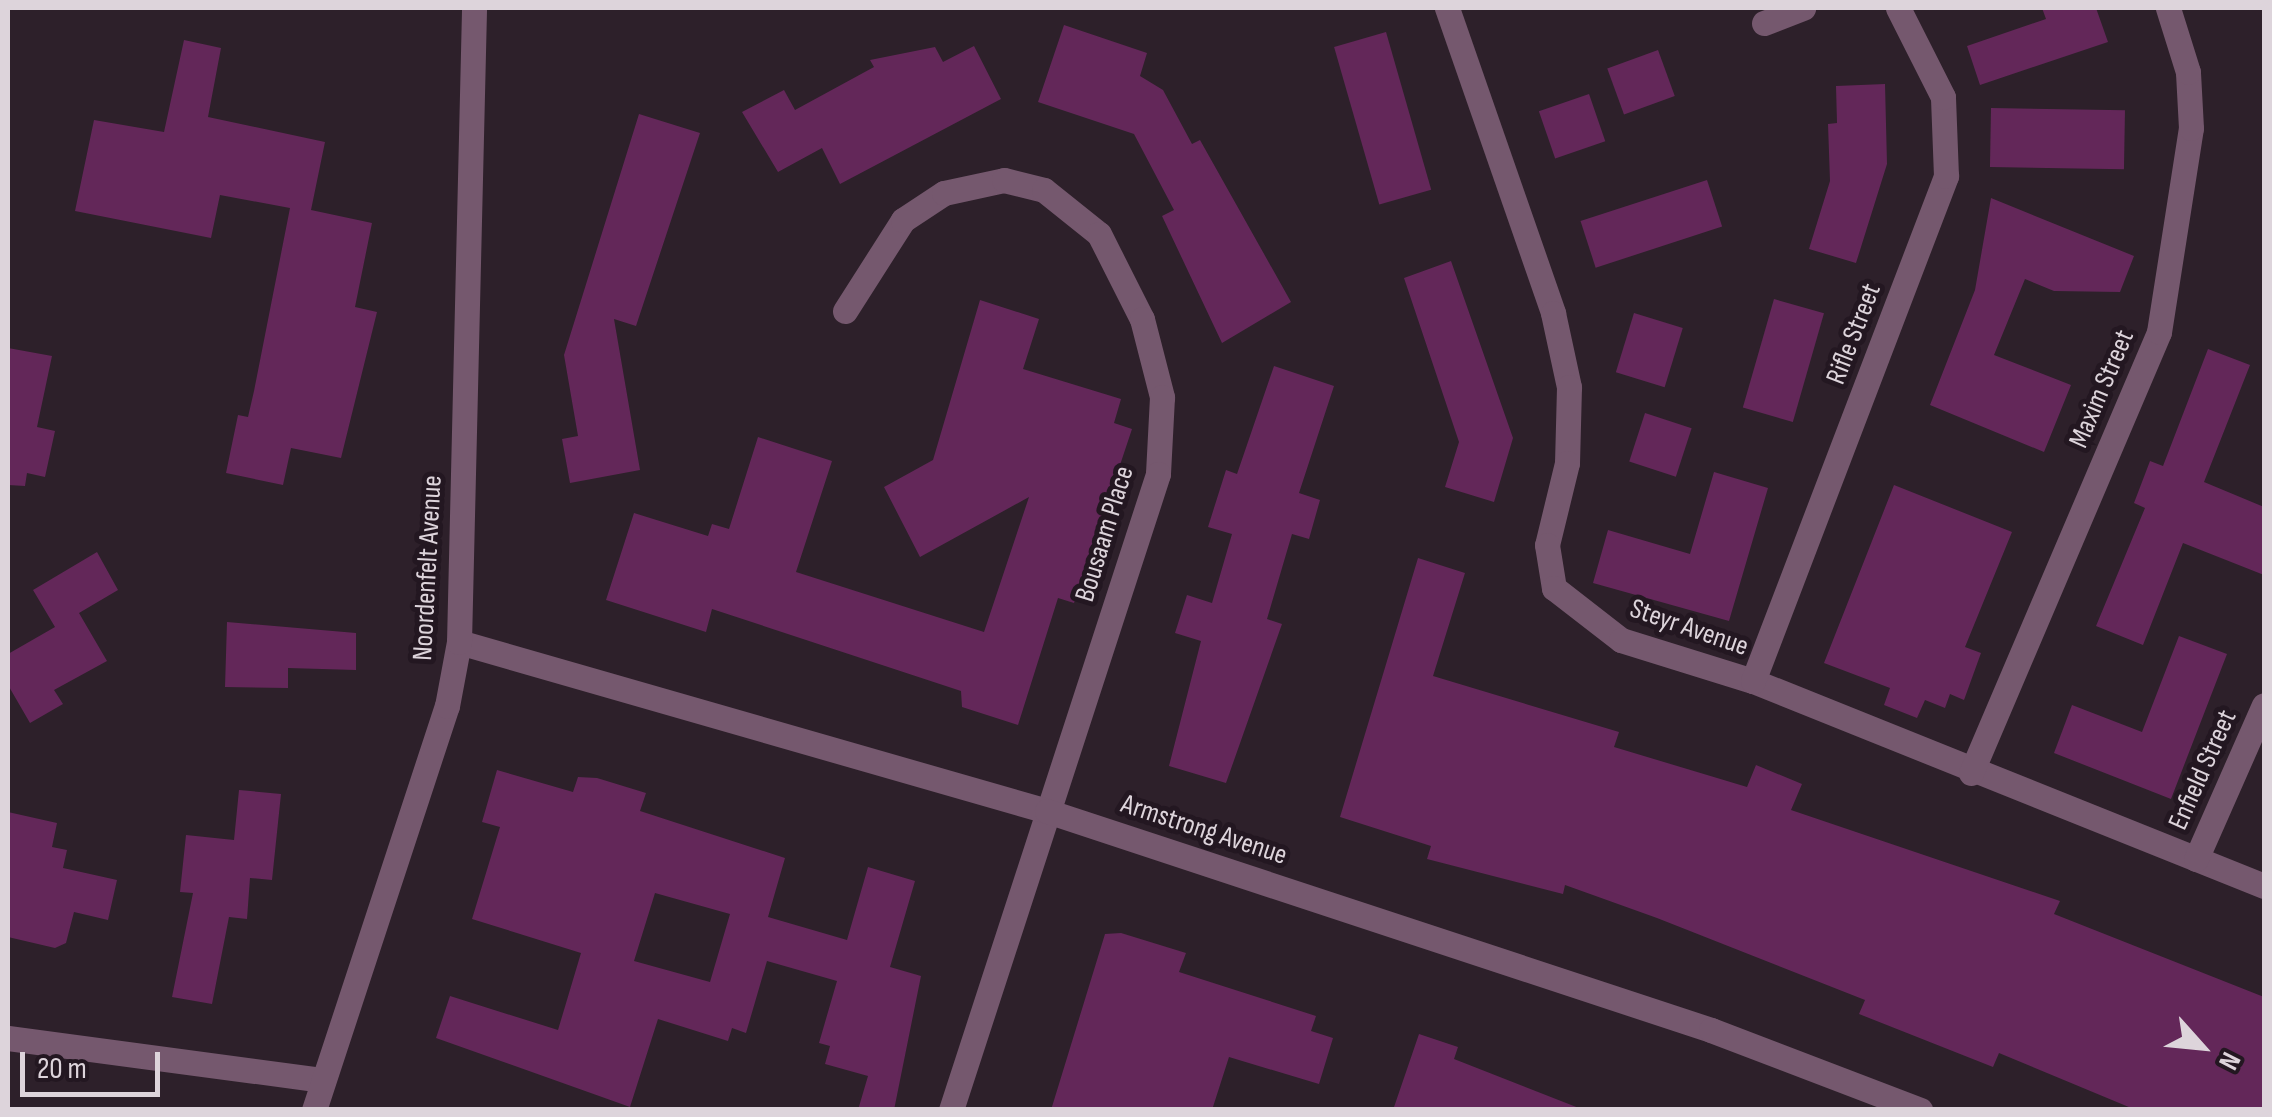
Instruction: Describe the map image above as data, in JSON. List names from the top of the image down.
{
  "streets": {
    "street": [
      "Rifle Street",
      "Maxim Street",
      "Bousaam Place",
      "Noordenfelt Avenue",
      "Steyr Avenue",
      "Enfield Street",
      "Armstrong Avenue"
    ]
  },
  "crossings": [
    ["Rifle Street", "Steyr Avenue"],
    ["Maxim Street", "Steyr Avenue"],
    ["Bousaam Place", "Armstrong Avenue"],
    ["Noordenfelt Avenue", "Armstrong Avenue"],
    ["Steyr Avenue", "Enfield Street"]
  ],
  "scale_bar": "20 m",
  "north": "bottom right"
}
